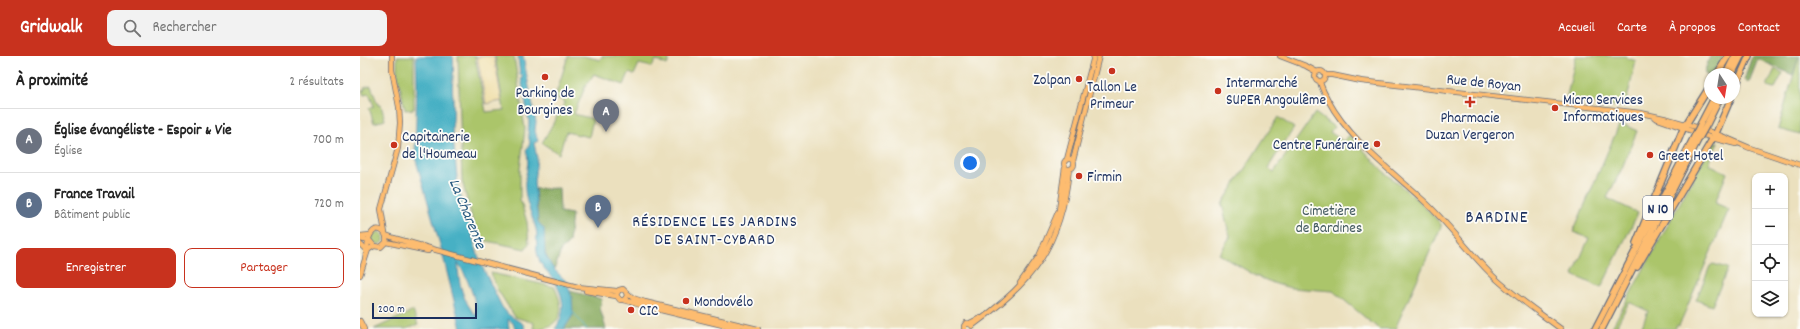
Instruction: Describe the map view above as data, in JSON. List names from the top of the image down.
{
  "streets": {
    "highway": ["N 10"],
    "main road": ["Rue de Royan"]
  },
  "districts": ["BARDINE", "RÉSIDENCE LES JARDINS DE SAINT-CYBARD"],
  "water": ["La Charente"],
  "parks": ["Cimetière de Bardines"],
  "places": {
    "other": [
      "Tallon Le Primeur",
      "Parking de Bourgines",
      "Zolpan",
      "Intermarché SUPER Angoulême",
      "Micro Services Informatiques",
      "Centre Funéraire",
      "Capitainerie de l'Houmeau",
      "Greet Hotel",
      "Firmin",
      "Mondovélo",
      "CIC"
    ],
    "health": ["Pharmacie Duzan Vergeron"]
  },
  "scale_bar": "200 m",
  "north": "bottom",
  "page": {
    "header": "Gridwalk",
    "search": "Rechercher",
    "nav": [
      "Accueil",
      "Carte",
      "À propos",
      "Contact"
    ],
    "heading": ["À proximité", "2 résultats"],
    "pins": ["A", "B"],
    "list": [
      {
        "mark": "A",
        "name": "Église évangéliste - Espoir & Vie",
        "note": "Église",
        "value": "700 m"
      },
      {
        "mark": "B",
        "name": "France Travail",
        "note": "Bâtiment public",
        "value": "720 m"
      }
    ],
    "map_buttons": ["+", "−"],
    "buttons": ["Enregistrer", "Partager"],
    "scale": "200 m"
  }
}
